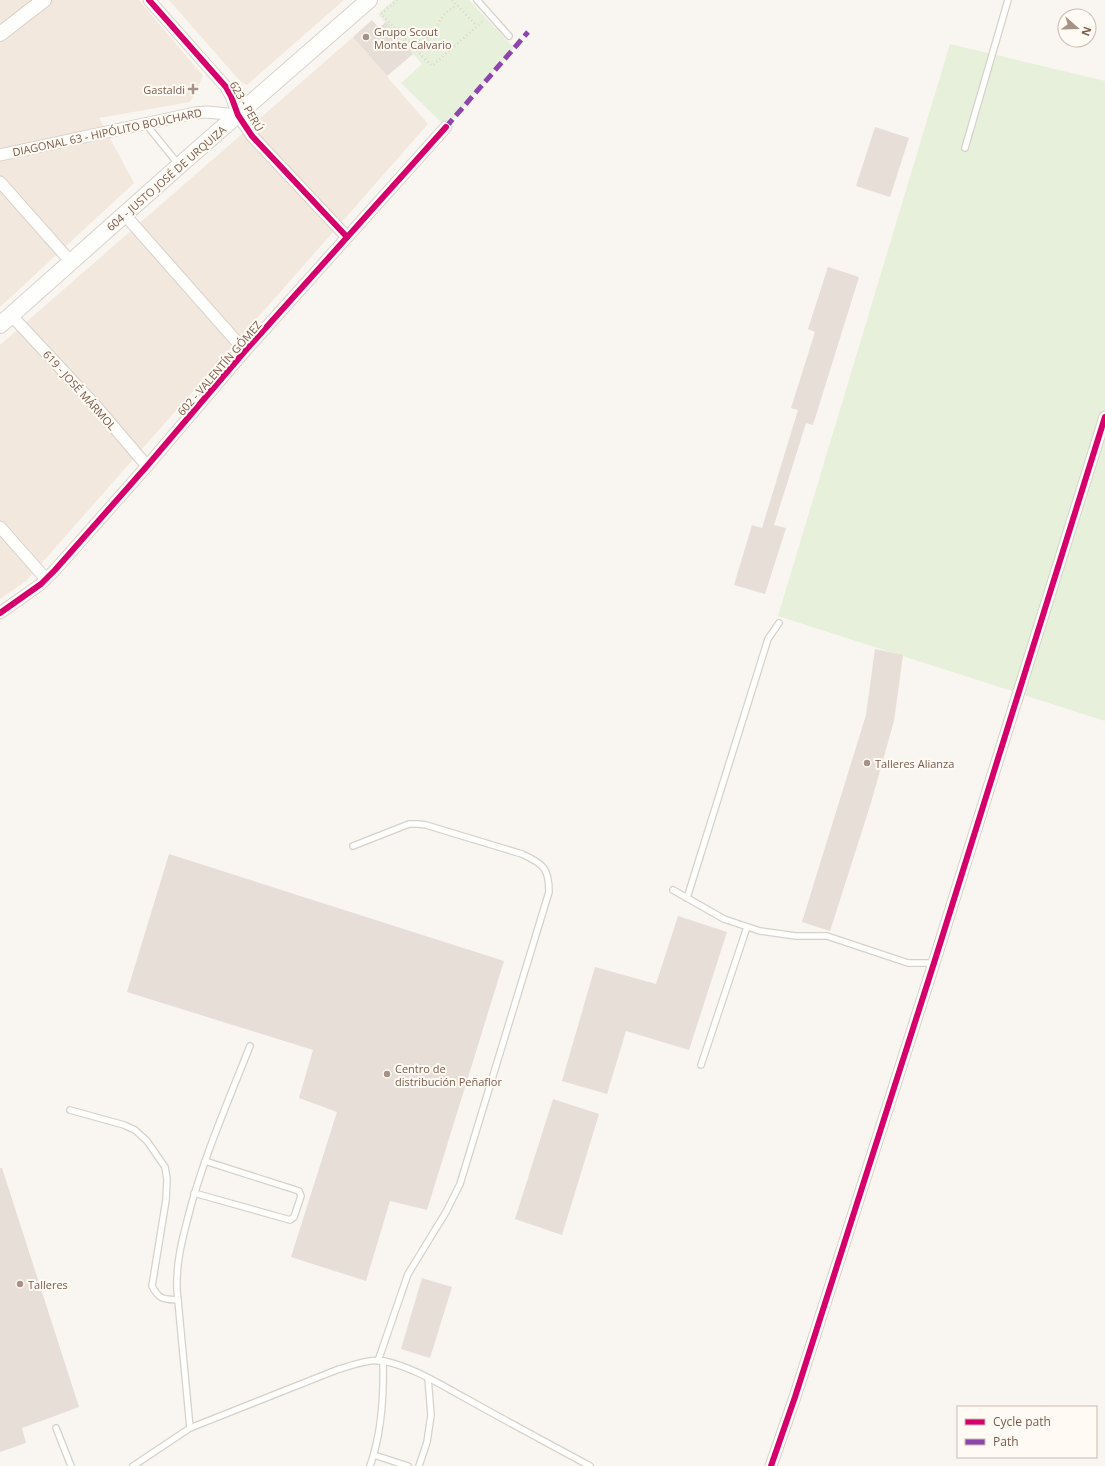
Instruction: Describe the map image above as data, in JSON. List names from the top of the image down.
{
  "streets": {
    "main road": ["604 - JUSTO JOSÉ DE URQUIZA"],
    "street": [
      "623 - PERÚ",
      "DIAGONAL 63 - HIPÓLITO BOUCHARD",
      "602 - VALENTÍN GÓMEZ",
      "619 - JOSÉ MÁRMOL"
    ]
  },
  "crossings": [
    ["623 - PERÚ", "DIAGONAL 63 - HIPÓLITO BOUCHARD"],
    ["623 - PERÚ", "604 - JUSTO JOSÉ DE URQUIZA"],
    ["623 - PERÚ", "602 - VALENTÍN GÓMEZ"],
    ["DIAGONAL 63 - HIPÓLITO BOUCHARD", "604 - JUSTO JOSÉ DE URQUIZA"],
    ["604 - JUSTO JOSÉ DE URQUIZA", "619 - JOSÉ MÁRMOL"],
    ["602 - VALENTÍN GÓMEZ", "619 - JOSÉ MÁRMOL"]
  ],
  "places": {
    "other": [
      "Grupo Scout Monte Calvario",
      "Talleres Alianza",
      "Centro de distribución Peñaflor",
      "Talleres"
    ],
    "health": ["Gastaldi"]
  },
  "legend": ["Cycle path", "Path"],
  "north": "right"
}
